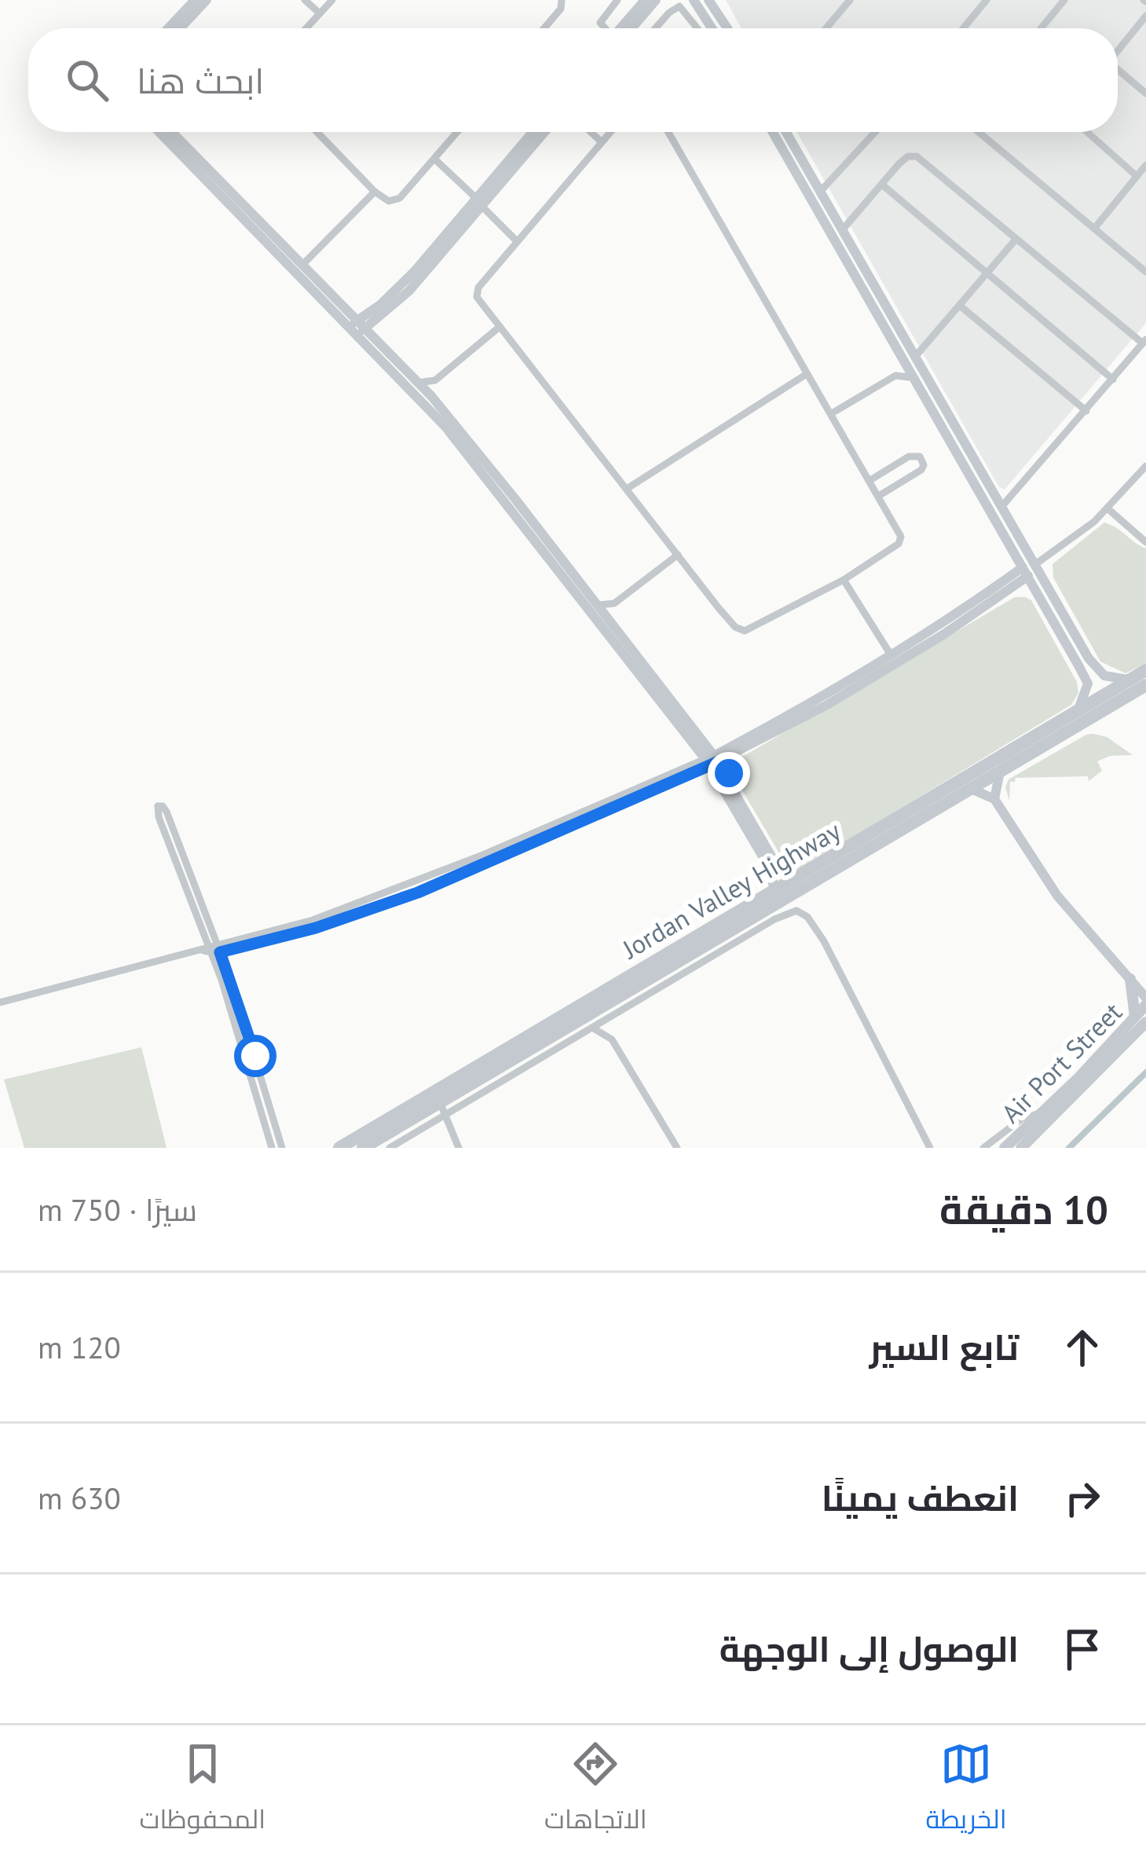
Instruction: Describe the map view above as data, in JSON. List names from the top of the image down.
{
  "streets": {
    "highway": ["Jordan Valley Highway"],
    "main road": ["Air Port Street"]
  },
  "page": {
    "search": "ابحث هنا",
    "heading": ["10 دقيقة", "سيرًا · 750 m"],
    "list": [
      ["تابع السير", "120 m"],
      ["انعطف يمينًا", "630 m"],
      "الوصول إلى الوجهة"
    ],
    "nav": ["الخريطة", "الاتجاهات", "المحفوظات"]
  }
}
